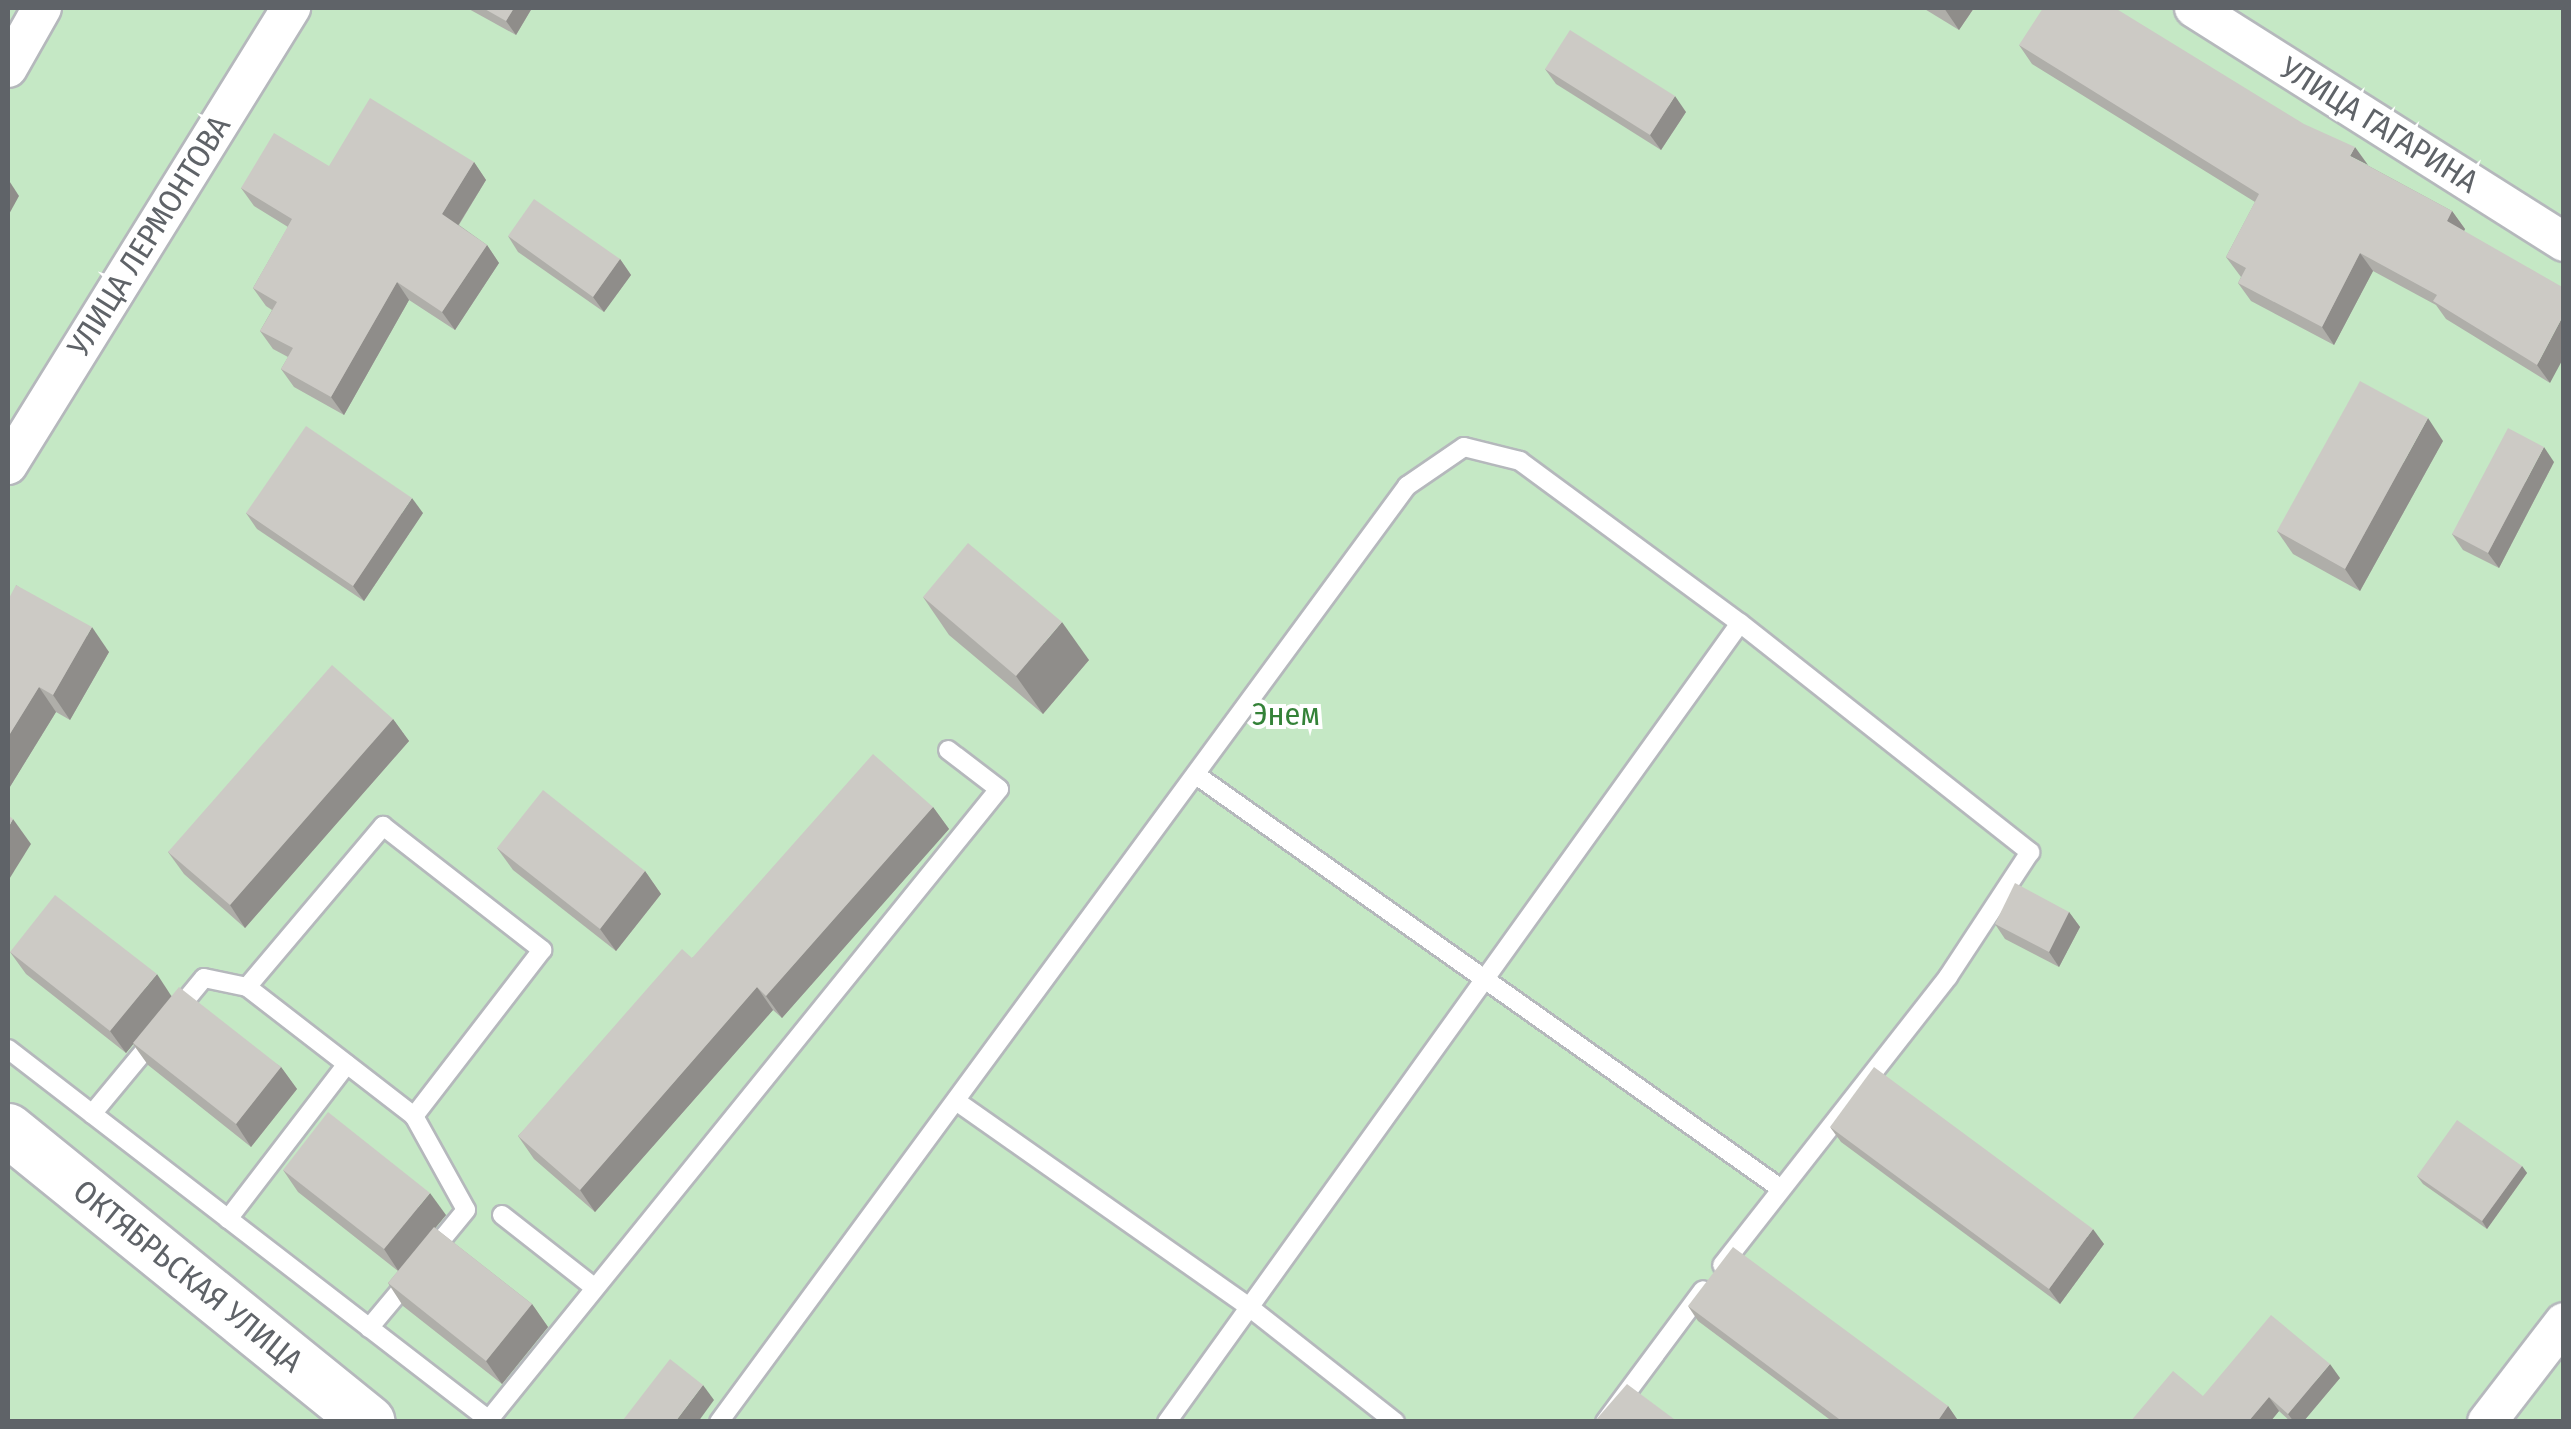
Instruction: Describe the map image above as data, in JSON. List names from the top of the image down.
{
  "streets": {
    "main road": ["ОКТЯБРЬСКАЯ УЛИЦА"],
    "street": ["УЛИЦА ГАГАРИНА", "УЛИЦА ЛЕРМОНТОВА"]
  },
  "parks": ["Энем"]
}
